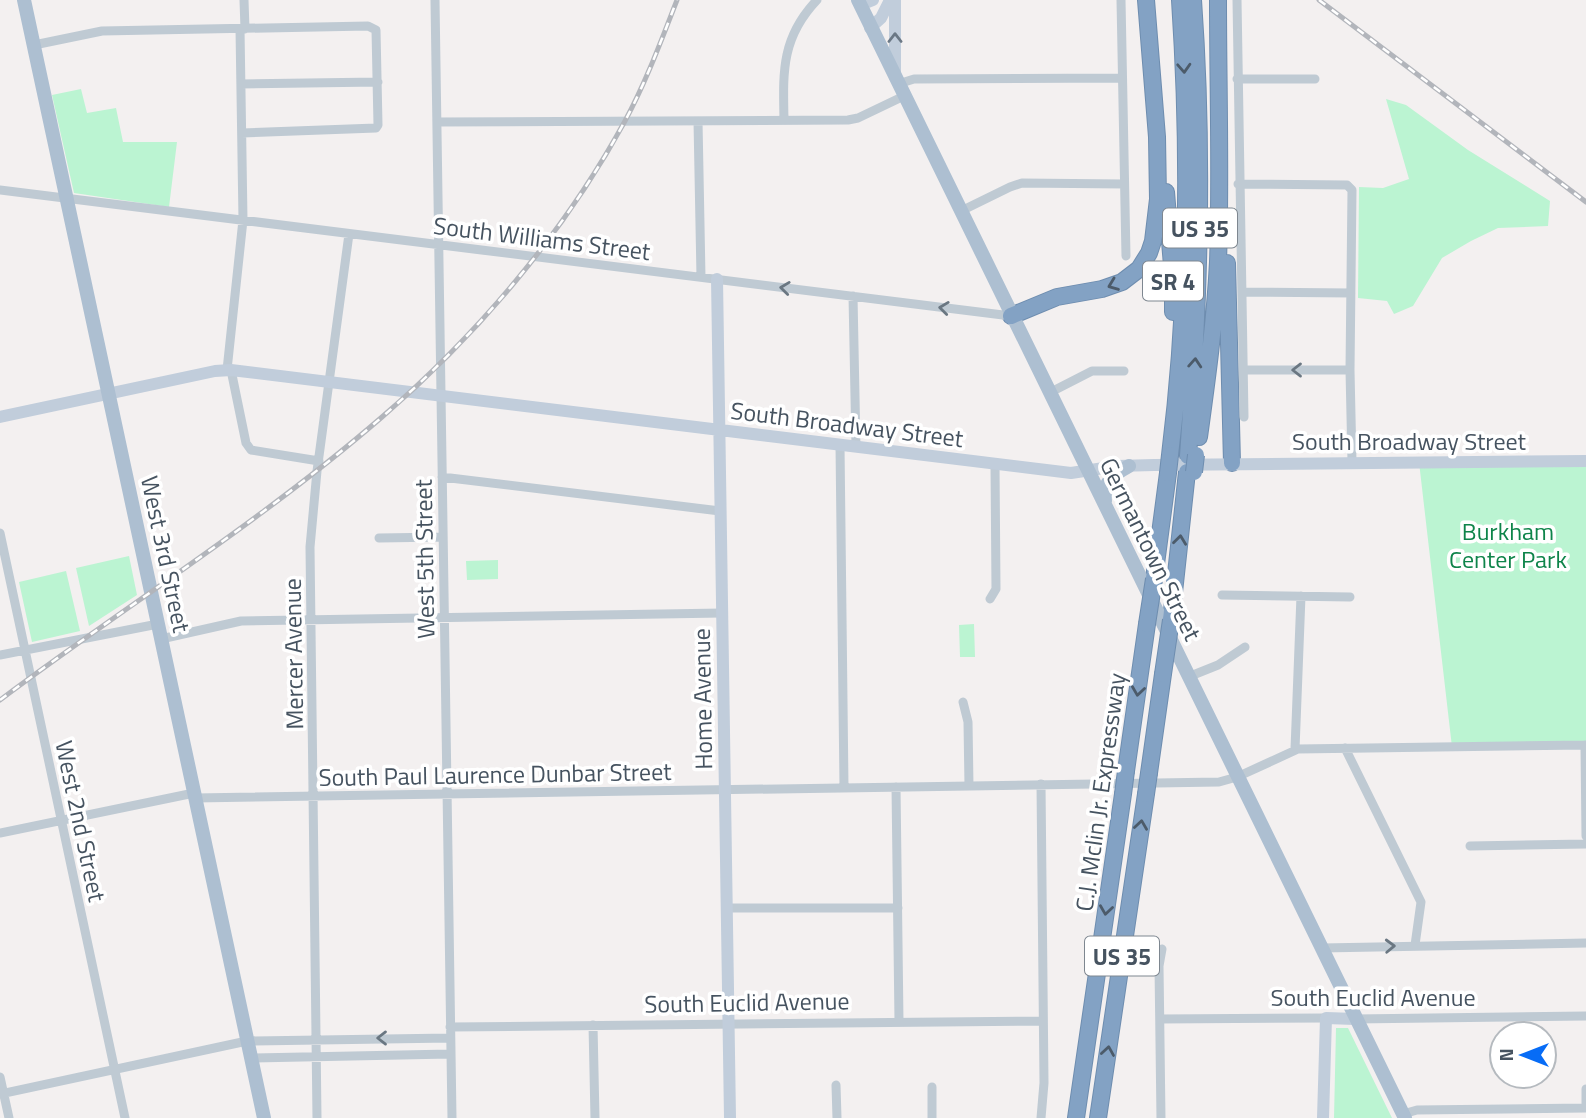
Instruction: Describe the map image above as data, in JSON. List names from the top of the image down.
{
  "streets": {
    "highway": ["US 35", "SR 4", "C.J. Mclin Jr. Expressway"],
    "main road": ["Germantown Street", "West 3rd Street"],
    "street": [
      "South Williams Street",
      "South Broadway Street",
      "West 5th Street",
      "Mercer Avenue",
      "Home Avenue",
      "South Paul Laurence Dunbar Street",
      "West 2nd Street",
      "South Euclid Avenue"
    ]
  },
  "crossings": [
    ["US 35", "SR 4"],
    ["US 35", "C.J. Mclin Jr. Expressway"],
    ["South Williams Street", "Germantown Street"],
    ["South Williams Street", "West 3rd Street"],
    ["South Williams Street", "West 5th Street"],
    ["South Williams Street", "Mercer Avenue"],
    ["South Williams Street", "Home Avenue"],
    ["SR 4", "C.J. Mclin Jr. Expressway"],
    ["South Broadway Street", "Germantown Street"],
    ["South Broadway Street", "West 3rd Street"],
    ["South Broadway Street", "West 5th Street"],
    ["South Broadway Street", "Mercer Avenue"],
    ["South Broadway Street", "Home Avenue"],
    ["Germantown Street", "South Paul Laurence Dunbar Street"],
    ["Germantown Street", "South Euclid Avenue"],
    ["West 3rd Street", "South Paul Laurence Dunbar Street"],
    ["West 5th Street", "South Paul Laurence Dunbar Street"],
    ["West 5th Street", "South Euclid Avenue"],
    ["Mercer Avenue", "South Paul Laurence Dunbar Street"],
    ["Home Avenue", "South Paul Laurence Dunbar Street"],
    ["Home Avenue", "South Euclid Avenue"],
    ["South Paul Laurence Dunbar Street", "West 2nd Street"]
  ],
  "parks": ["Burkham Center Park"],
  "north": "left"
}
